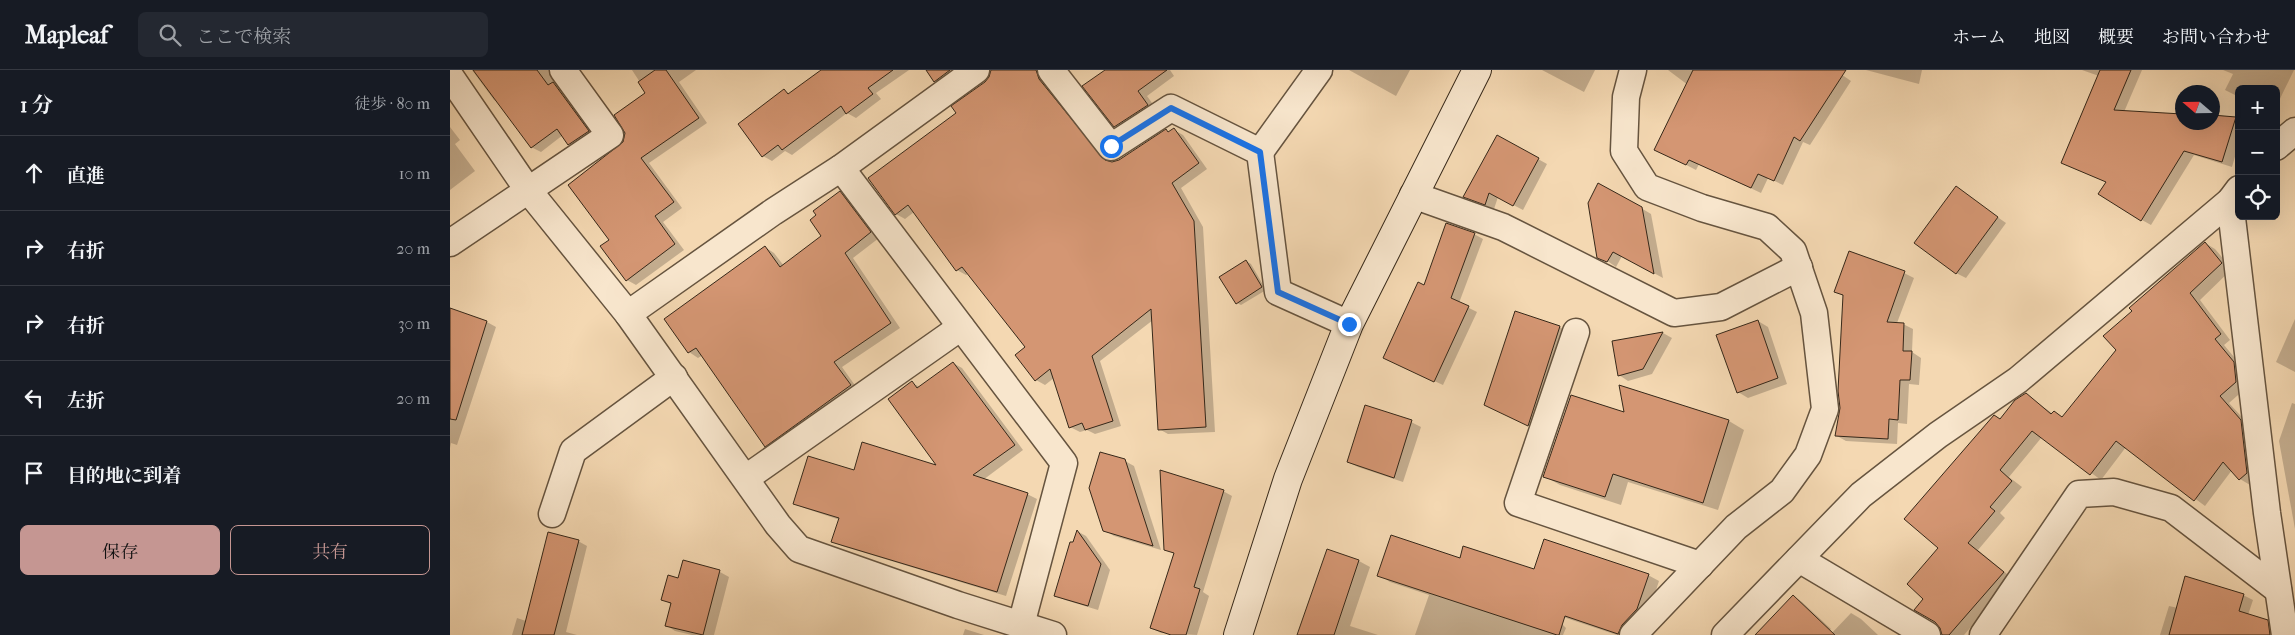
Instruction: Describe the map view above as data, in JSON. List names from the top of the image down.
{
  "north": "left",
  "page": {
    "header": "Mapleaf",
    "search": "ここで検索",
    "nav": [
      "ホーム",
      "地図",
      "概要",
      "お問い合わせ"
    ],
    "heading": ["1 分", "徒歩 · 80 m"],
    "map_buttons": ["+", "−"],
    "list": [
      ["直進", "10 m"],
      ["右折", "20 m"],
      ["右折", "30 m"],
      ["左折", "20 m"],
      "目的地に到着"
    ],
    "buttons": ["保存", "共有"]
  }
}
